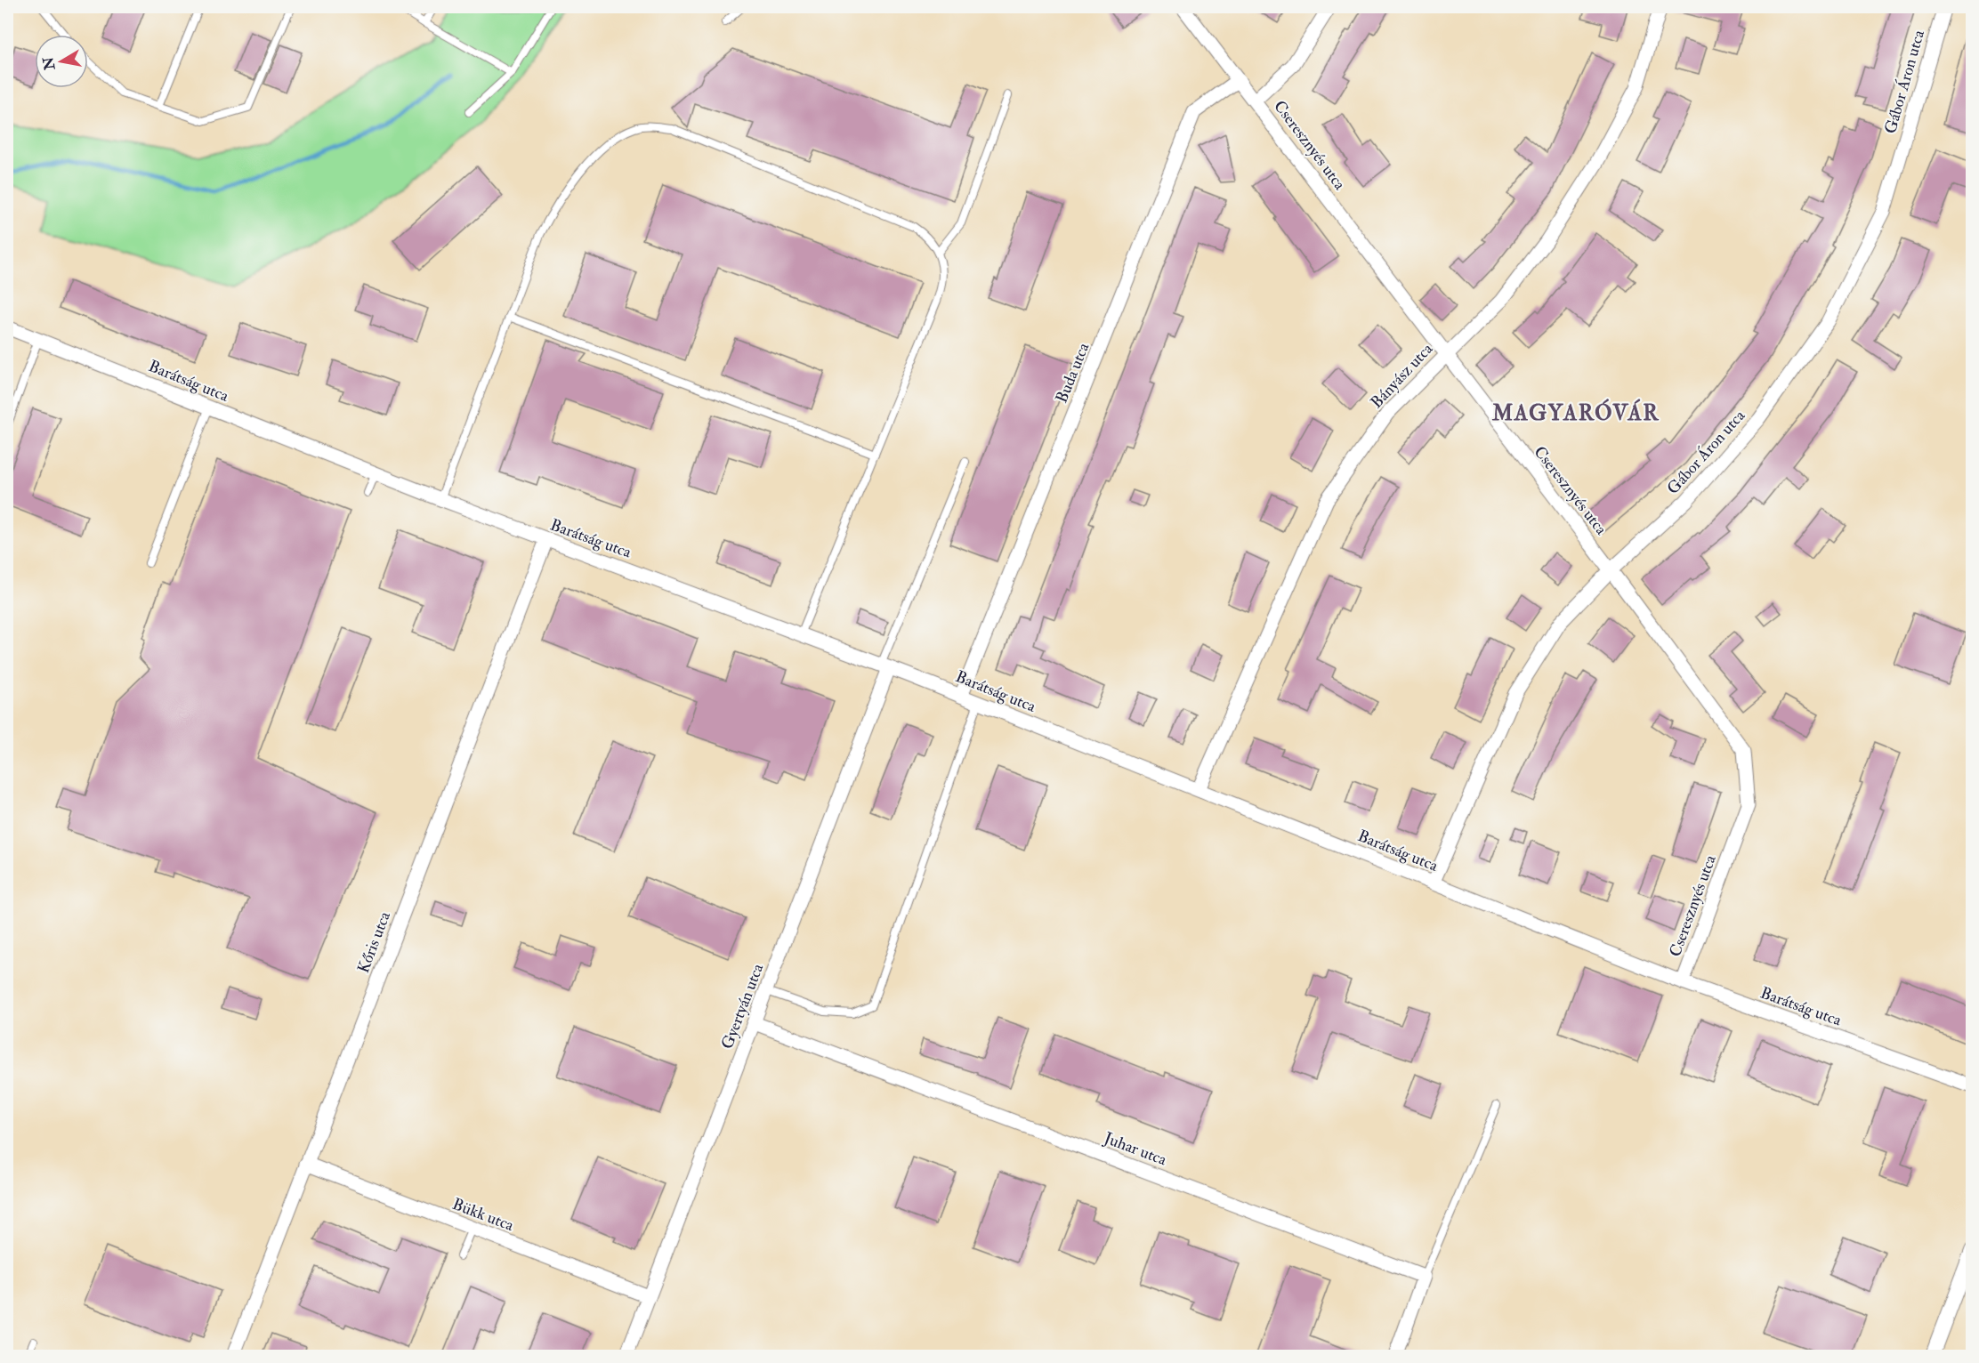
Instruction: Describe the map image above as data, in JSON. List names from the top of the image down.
{
  "streets": {
    "street": [
      "Gábor Áron utca",
      "Cseresznyés utca",
      "Buda utca",
      "Bányász utca",
      "Barátság utca",
      "Kőris utca",
      "Gyertyán utca",
      "Juhar utca",
      "Bükk utca"
    ]
  },
  "crossings": [
    ["Gábor Áron utca", "Cseresznyés utca"],
    ["Gábor Áron utca", "Barátság utca"],
    ["Cseresznyés utca", "Buda utca"],
    ["Cseresznyés utca", "Bányász utca"],
    ["Cseresznyés utca", "Barátság utca"],
    ["Buda utca", "Barátság utca"],
    ["Bányász utca", "Barátság utca"],
    ["Barátság utca", "Kőris utca"],
    ["Barátság utca", "Gyertyán utca"],
    ["Kőris utca", "Bükk utca"],
    ["Gyertyán utca", "Juhar utca"],
    ["Gyertyán utca", "Bükk utca"]
  ],
  "districts": ["MAGYARÓVÁR"],
  "north": "left"
}
